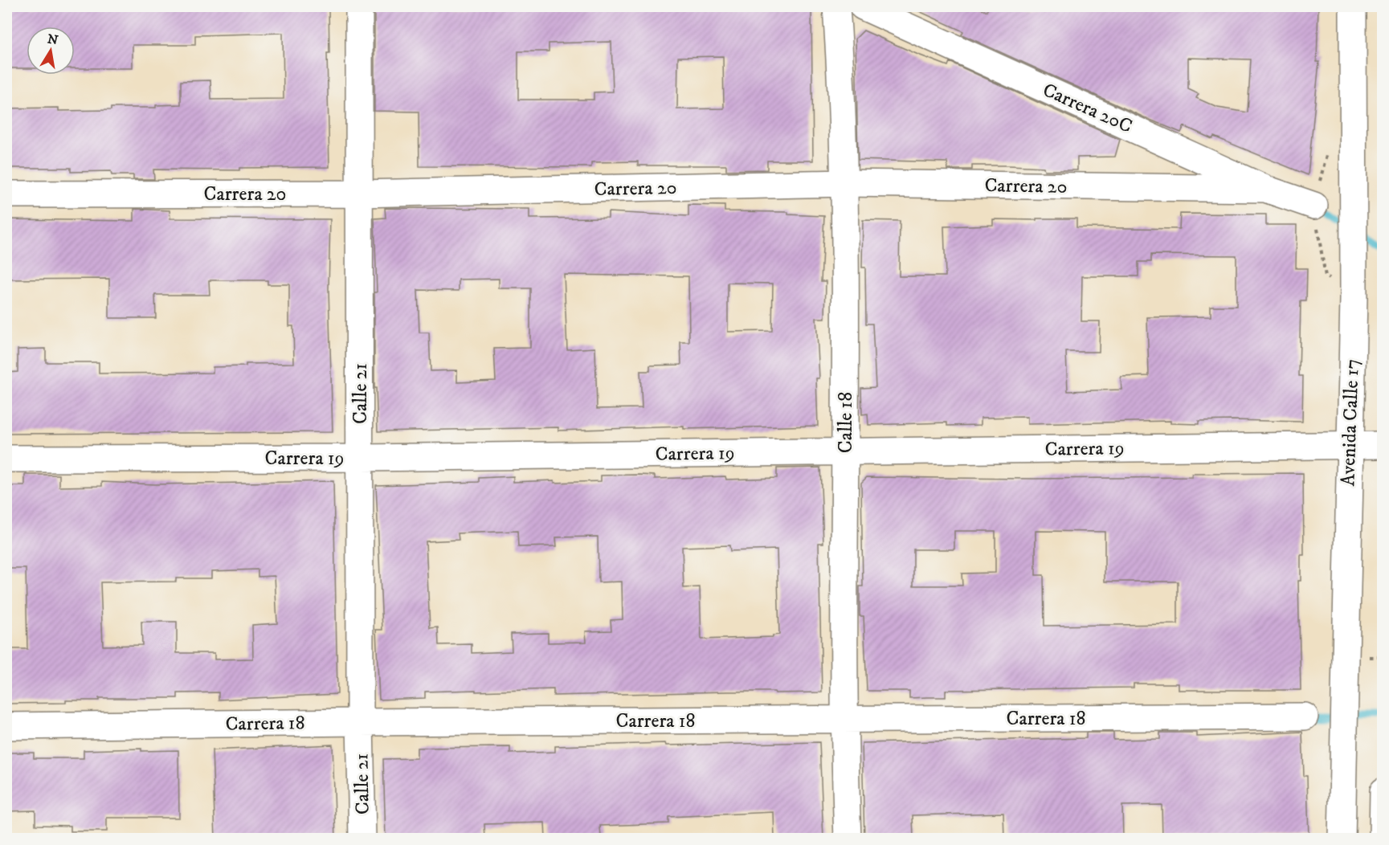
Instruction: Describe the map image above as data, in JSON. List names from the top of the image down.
{
  "streets": {
    "street": [
      "Carrera 20C",
      "Carrera 20",
      "Calle 21",
      "Calle 18",
      "Avenida Calle 17",
      "Carrera 19",
      "Carrera 18"
    ]
  },
  "crossings": [
    ["Carrera 20C", "Carrera 20"],
    ["Carrera 20", "Calle 21"],
    ["Carrera 20", "Calle 18"],
    ["Calle 21", "Carrera 19"],
    ["Calle 21", "Carrera 18"],
    ["Calle 18", "Carrera 19"],
    ["Calle 18", "Carrera 18"],
    ["Avenida Calle 17", "Carrera 19"]
  ],
  "north": "top"
}
